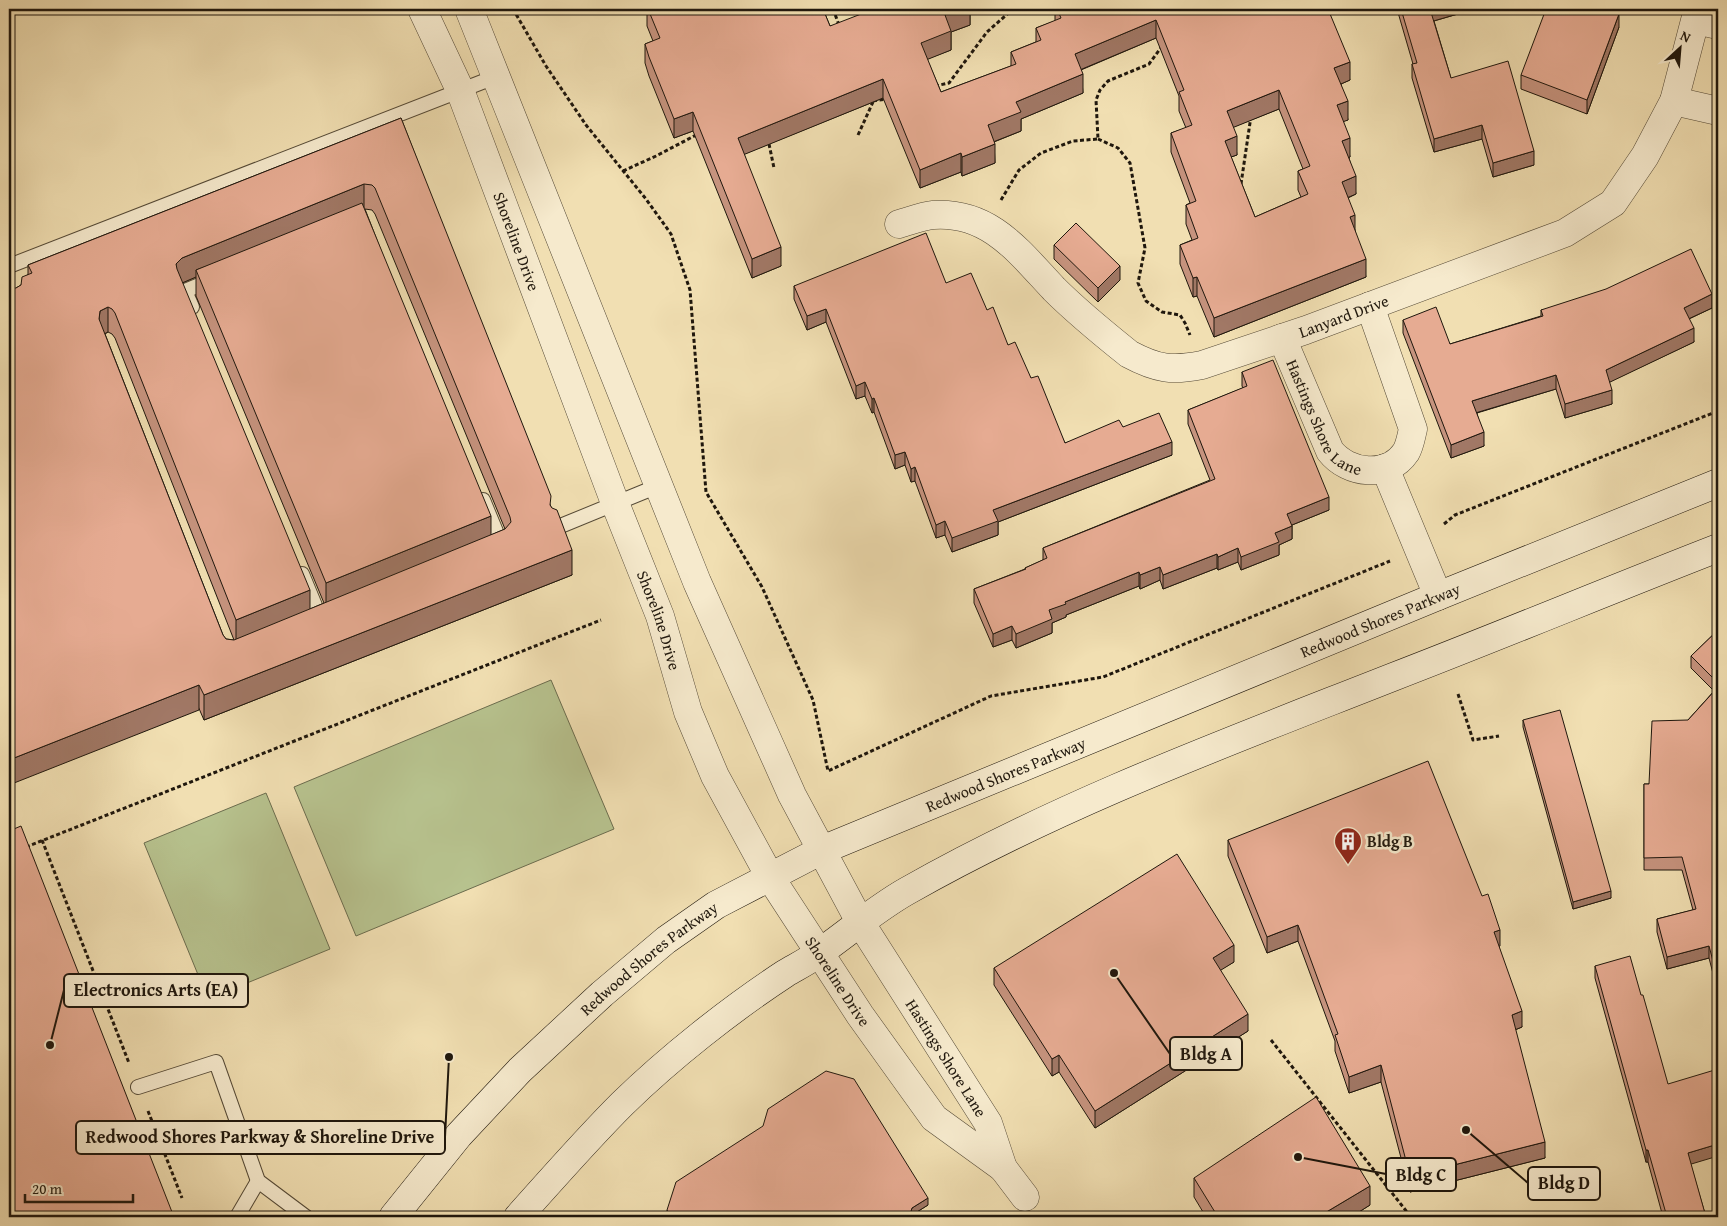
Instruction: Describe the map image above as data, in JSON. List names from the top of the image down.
{
  "streets": {
    "street": [
      "Shoreline Drive",
      "Lanyard Drive",
      "Hastings Shore Lane",
      "Redwood Shores Parkway"
    ]
  },
  "crossings": [
    ["Shoreline Drive", "Hastings Shore Lane"],
    ["Shoreline Drive", "Redwood Shores Parkway"],
    ["Lanyard Drive", "Hastings Shore Lane"],
    ["Hastings Shore Lane", "Redwood Shores Parkway"]
  ],
  "places": {
    "building": ["Bldg B"],
    "other": [
      "Bldg A",
      "Electronics Arts (EA)",
      "Redwood Shores Parkway & Shoreline Drive",
      "Bldg D",
      "Bldg C"
    ]
  },
  "scale_bar": "20 m",
  "north": "top right"
}
